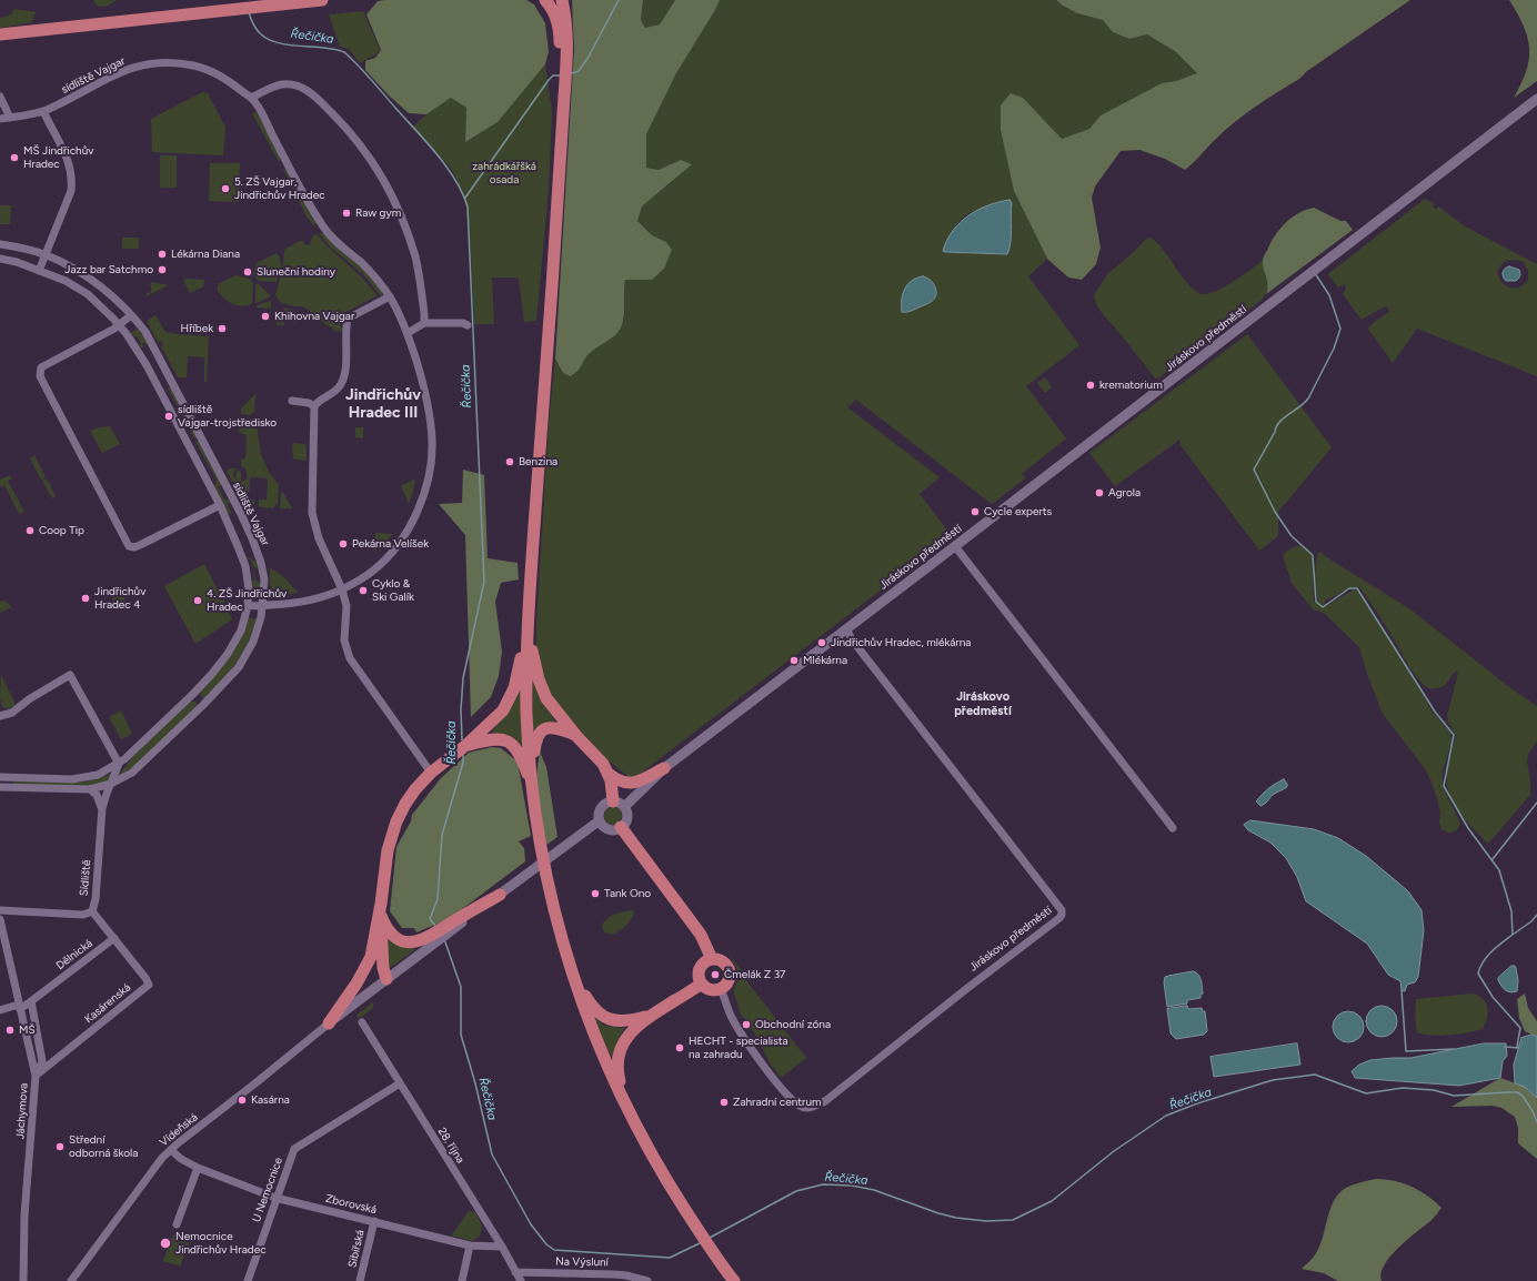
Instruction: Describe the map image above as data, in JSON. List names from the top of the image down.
{
  "streets": {
    "main road": ["Jiráskovo předměstí"],
    "street": [
      "sídliště Vajgar",
      "Sídliště",
      "Dělnická",
      "Kasárenská",
      "Jáchymova",
      "Vídeňská",
      "28. října",
      "U Nemocnice",
      "Zborovská",
      "Sibiřská",
      "Na Výsluní"
    ]
  },
  "crossings": [
    ["sídliště Vajgar", "Sídliště"],
    ["Dělnická", "Kasárenská"],
    ["Dělnická", "Jáchymova"],
    ["Kasárenská", "Jáchymova"],
    ["Vídeňská", "Zborovská"],
    ["28. října", "U Nemocnice"],
    ["28. října", "Zborovská"],
    ["28. října", "Na Výsluní"],
    ["U Nemocnice", "Zborovská"],
    ["Zborovská", "Sibiřská"]
  ],
  "districts": ["Jindřichův Hradec III", "Jiráskovo předměstí"],
  "water": ["Řečička"],
  "parks": ["zahrádkářšká osada"],
  "places": [
    "MŠ Jindřichův Hradec",
    "5. ZŠ Vajgar, Jindřichův Hradec",
    "Raw gym",
    "Lékárna Diana",
    "Jazz bar Satchmo",
    "Sluneční hodiny",
    "Khihovna Vajgar",
    "Hříbek",
    "krematorium",
    "sídliště Vajgar-trojstředisko",
    "Benzina",
    "Agrola",
    "Cycle experts",
    "Coop Tip",
    "Pekárna Velíšek",
    "Cyklo & Ski Galík",
    "Jindřichův Hradec 4",
    "4. ZŠ Jindřichův Hradec",
    "Jindřichův Hradec, mlékárna",
    "Mlékárna",
    "Tank Ono",
    "Čmelák Z 37",
    "Obchodní zóna",
    "MŠ",
    "HECHT - specialista na zahradu",
    "Kasárna",
    "Zahradní centrum",
    "Střední odborná škola",
    "Nemocnice Jindřichův Hradec"
  ]
}
